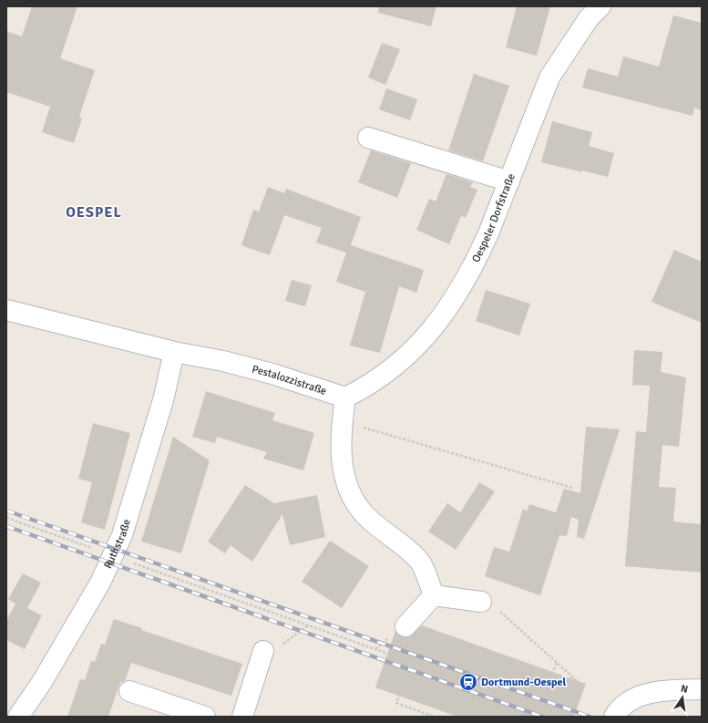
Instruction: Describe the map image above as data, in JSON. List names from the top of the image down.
{
  "streets": {
    "street": ["Oespeler Dorfstraße", "Pestalozzistraße", "Ruthstraße"]
  },
  "crossings": [
    ["Oespeler Dorfstraße", "Pestalozzistraße"],
    ["Pestalozzistraße", "Ruthstraße"]
  ],
  "districts": ["OESPEL"],
  "places": {
    "station": ["Dortmund-Oespel"]
  },
  "north": "top"
}
